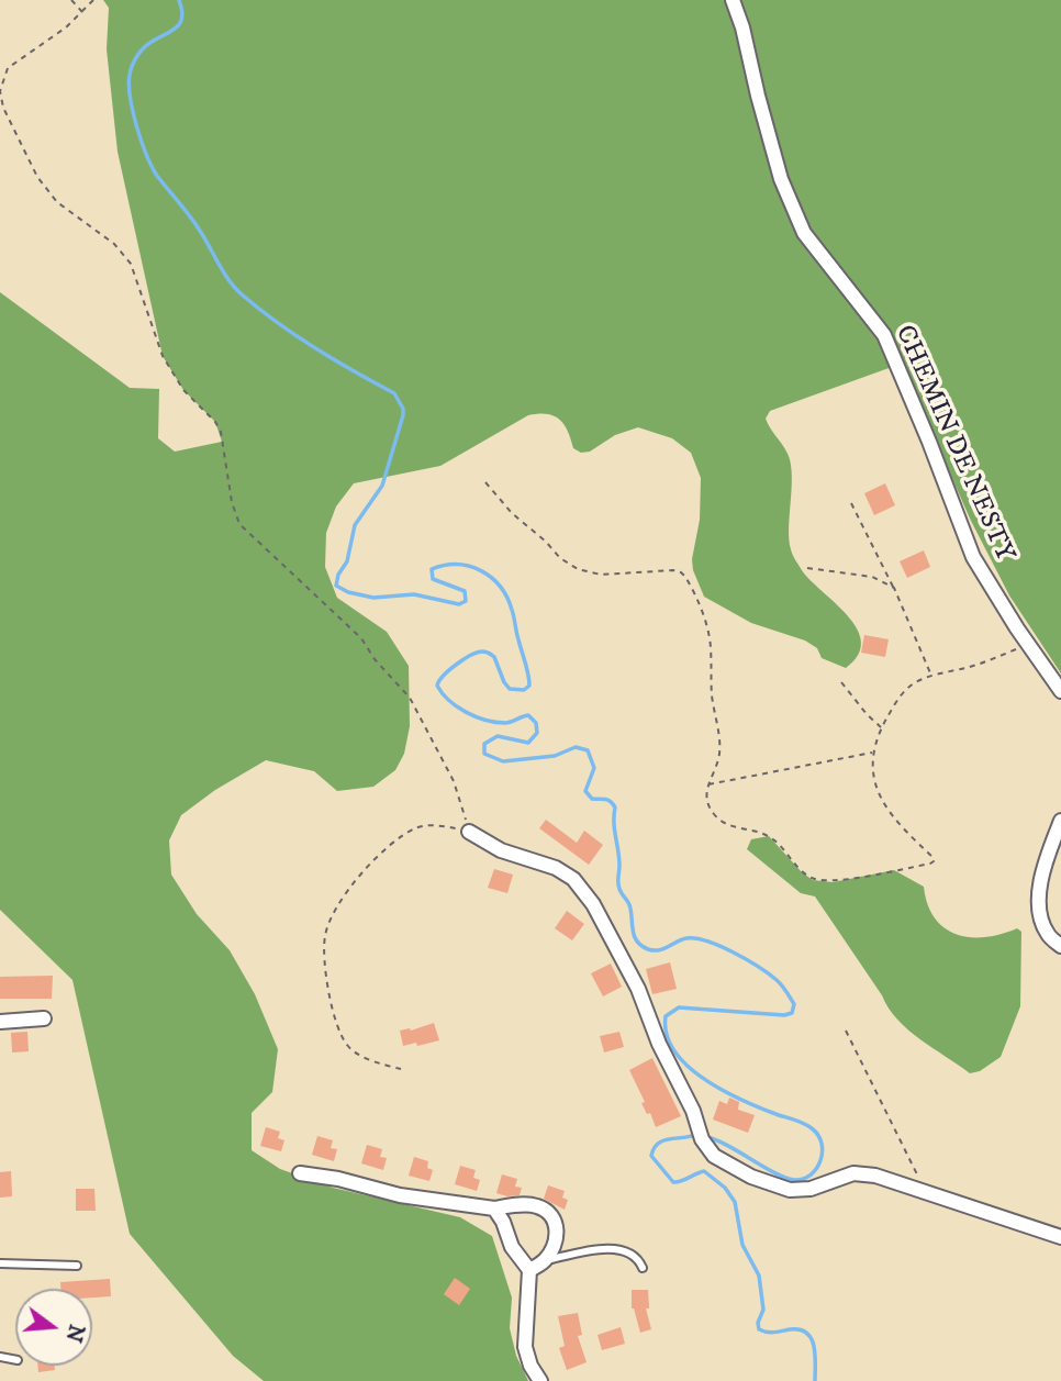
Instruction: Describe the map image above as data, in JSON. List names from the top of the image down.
{
  "streets": {
    "street": ["CHEMIN DE NESTY"]
  },
  "north": "right"
}
